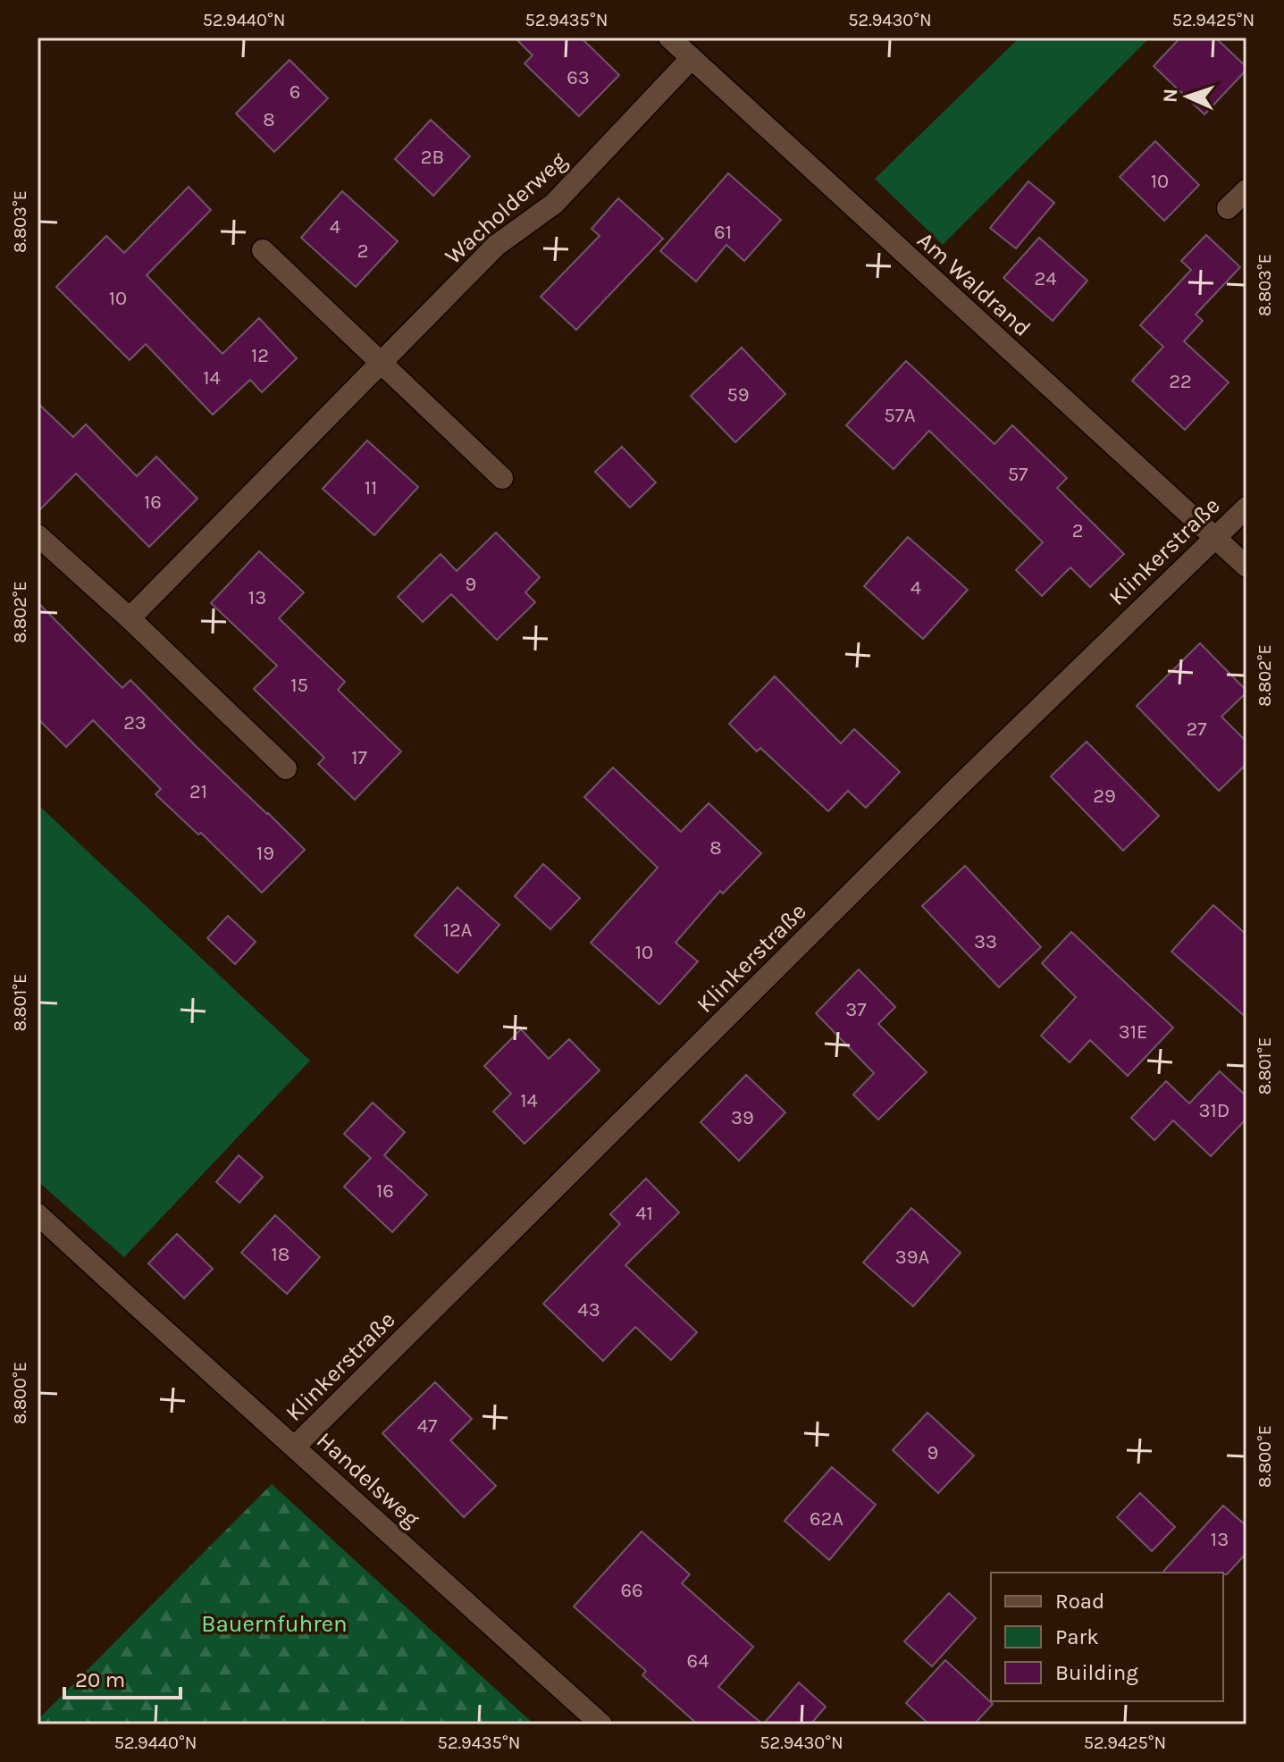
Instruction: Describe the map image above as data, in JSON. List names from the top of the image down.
{
  "streets": {
    "street": [
      "Wacholderweg",
      "Am Waldrand",
      "Klinkerstraße",
      "Handelsweg"
    ]
  },
  "crossings": [
    ["Wacholderweg", "Am Waldrand"],
    ["Am Waldrand", "Klinkerstraße"],
    ["Klinkerstraße", "Handelsweg"]
  ],
  "parks": ["Bauernfuhren"],
  "house_numbers": [
    "63",
    "6",
    "8",
    "2B",
    "10",
    "4",
    "61",
    "2",
    "24",
    "10",
    "12",
    "14",
    "22",
    "59",
    "57A",
    "57",
    "11",
    "16",
    "2",
    "9",
    "4",
    "13",
    "15",
    "23",
    "27",
    "17",
    "21",
    "29",
    "8",
    "19",
    "12A",
    "33",
    "10",
    "37",
    "31E",
    "14",
    "31D",
    "39",
    "16",
    "41",
    "18",
    "39A",
    "43",
    "47",
    "9",
    "62A",
    "13",
    "66",
    "64"
  ],
  "legend": ["Road", "Park", "Building"],
  "scale_bar": "20 m",
  "north": "left",
  "coordinates": [
    "52.9440°N",
    "52.9435°N",
    "52.9430°N",
    "52.9425°N",
    "8.803°E",
    "8.802°E",
    "8.801°E",
    "8.800°E"
  ]
}
